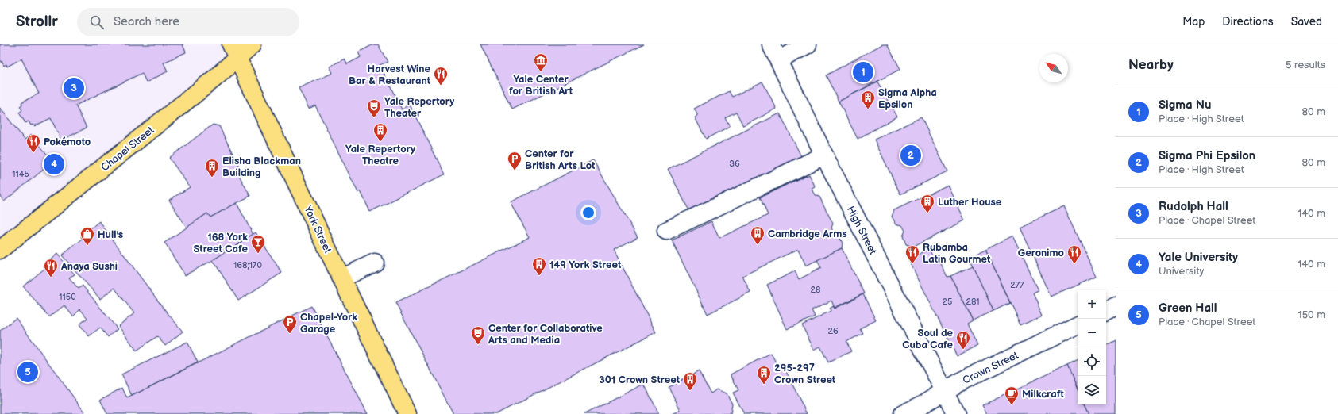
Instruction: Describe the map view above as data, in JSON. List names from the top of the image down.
{
  "streets": {
    "main road": ["Chapel Street", "York Street"],
    "street": ["High Street", "Crown Street"]
  },
  "crossings": [
    ["Chapel Street", "York Street"],
    ["High Street", "Crown Street"]
  ],
  "places": {
    "museum": ["Yale Center for British Art"],
    "restaurant": [
      "Harvest Wine Bar & Restaurant",
      "Pokémoto",
      "Rubamba Latin Gourmet",
      "Geronimo",
      "Anaya Sushi",
      "Soul de Cuba Cafe"
    ],
    "building": [
      "Sigma Alpha Epsilon",
      "Yale Repertory Theatre",
      "Elisha Blackman Building",
      "Luther House",
      "Cambridge Arms",
      "149 York Street",
      "295-297 Crown Street",
      "301 Crown Street"
    ],
    "theatre": ["Yale Repertory Theater", "Center for Collaborative Arts and Media"],
    "parking": ["Center for British Arts Lot", "Chapel-York Garage"],
    "shop": ["Hull's"],
    "bar": ["168 York Street Cafe"],
    "cafe": ["Milkcraft"]
  },
  "house_numbers": [
    "36",
    "1145",
    "168;170",
    "277",
    "28",
    "1150",
    "25",
    "281",
    "26"
  ],
  "north": "top left",
  "page": {
    "header": "Strollr",
    "search": "Search here",
    "nav": ["Map", "Directions", "Saved"],
    "heading": ["Nearby", "5 results"],
    "pins": [
      "1",
      "3",
      "2",
      "4",
      "5"
    ],
    "list": [
      {
        "mark": "1",
        "name": "Sigma Nu",
        "note": "Place · High Street",
        "value": "80 m"
      },
      {
        "mark": "2",
        "name": "Sigma Phi Epsilon",
        "note": "Place · High Street",
        "value": "80 m"
      },
      {
        "mark": "3",
        "name": "Rudolph Hall",
        "note": "Place · Chapel Street",
        "value": "140 m"
      },
      {
        "mark": "4",
        "name": "Yale University",
        "note": "University",
        "value": "140 m"
      },
      {
        "mark": "5",
        "name": "Green Hall",
        "note": "Place · Chapel Street",
        "value": "150 m"
      }
    ],
    "map_buttons": ["+", "−"]
  }
}
